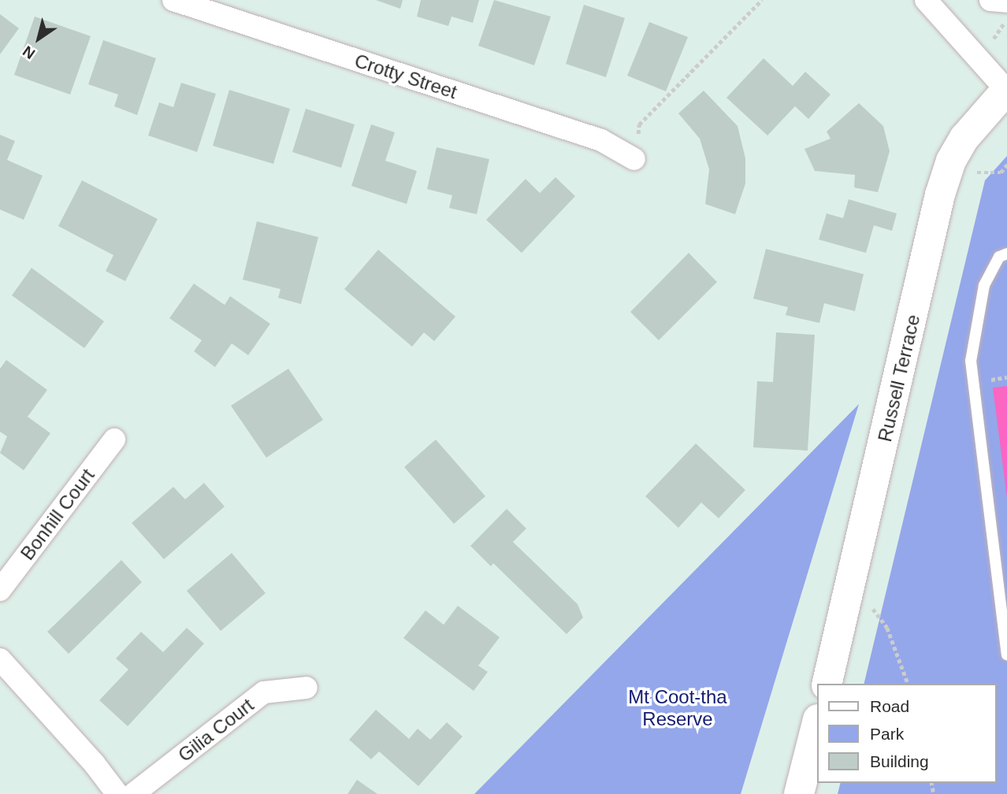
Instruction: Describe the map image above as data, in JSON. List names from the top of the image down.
{
  "streets": {
    "main road": ["Russell Terrace"],
    "street": ["Crotty Street", "Bonhill Court", "Gilia Court"]
  },
  "parks": ["Mt Coot-tha Reserve"],
  "legend": ["Road", "Park", "Building"],
  "north": "bottom left"
}
